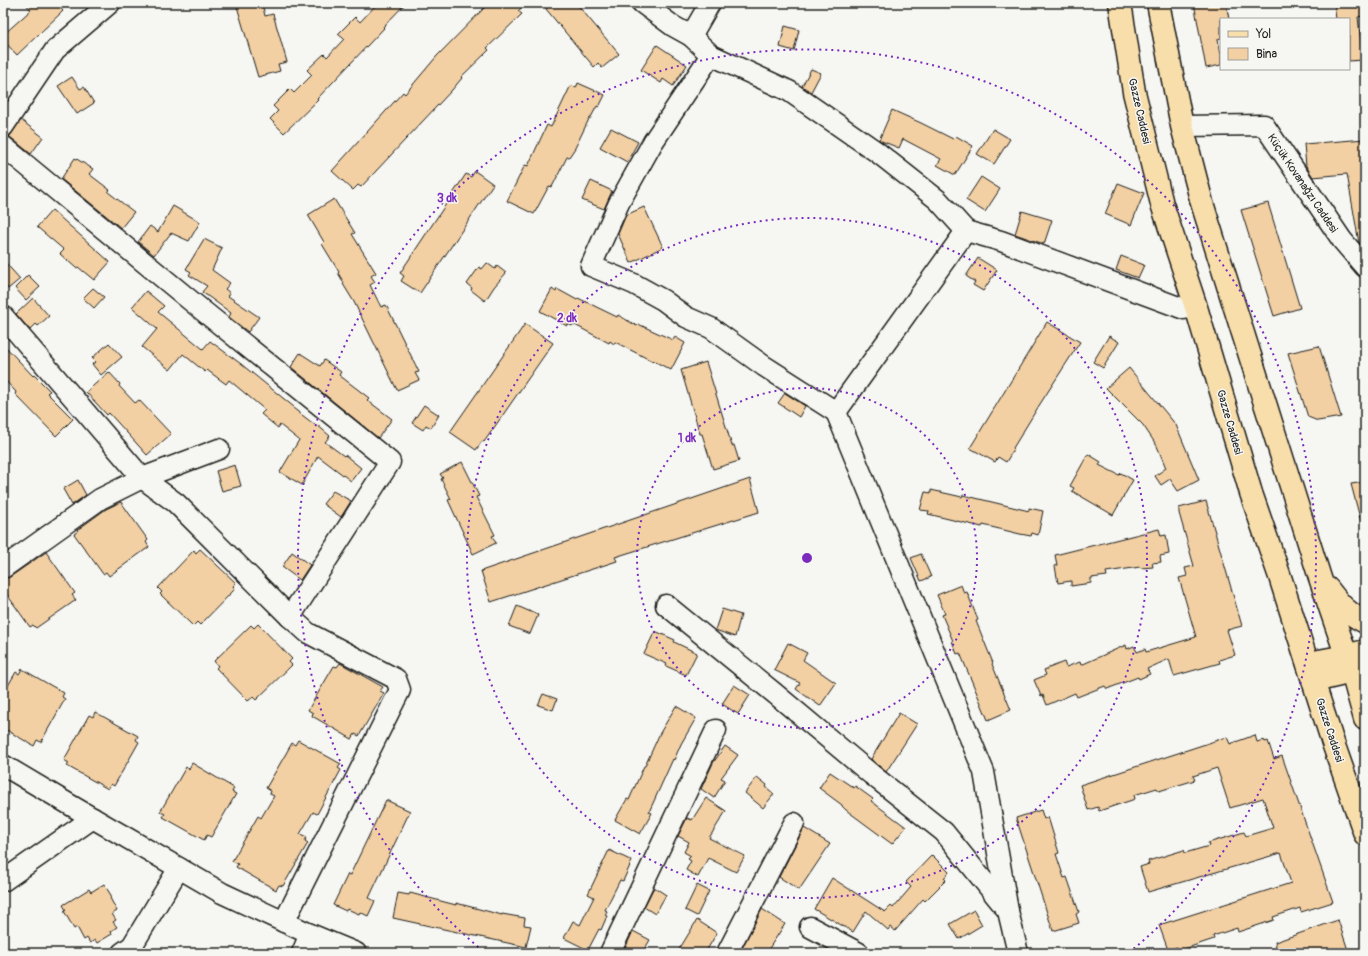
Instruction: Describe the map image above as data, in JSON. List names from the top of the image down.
{
  "streets": {
    "main road": ["Gazze Caddesi"],
    "street": ["Küçük Kovanağzı Caddesi"]
  },
  "legend": ["Yol", "Bina"],
  "rings": ["3 dk", "2 dk", "1 dk"]
}
